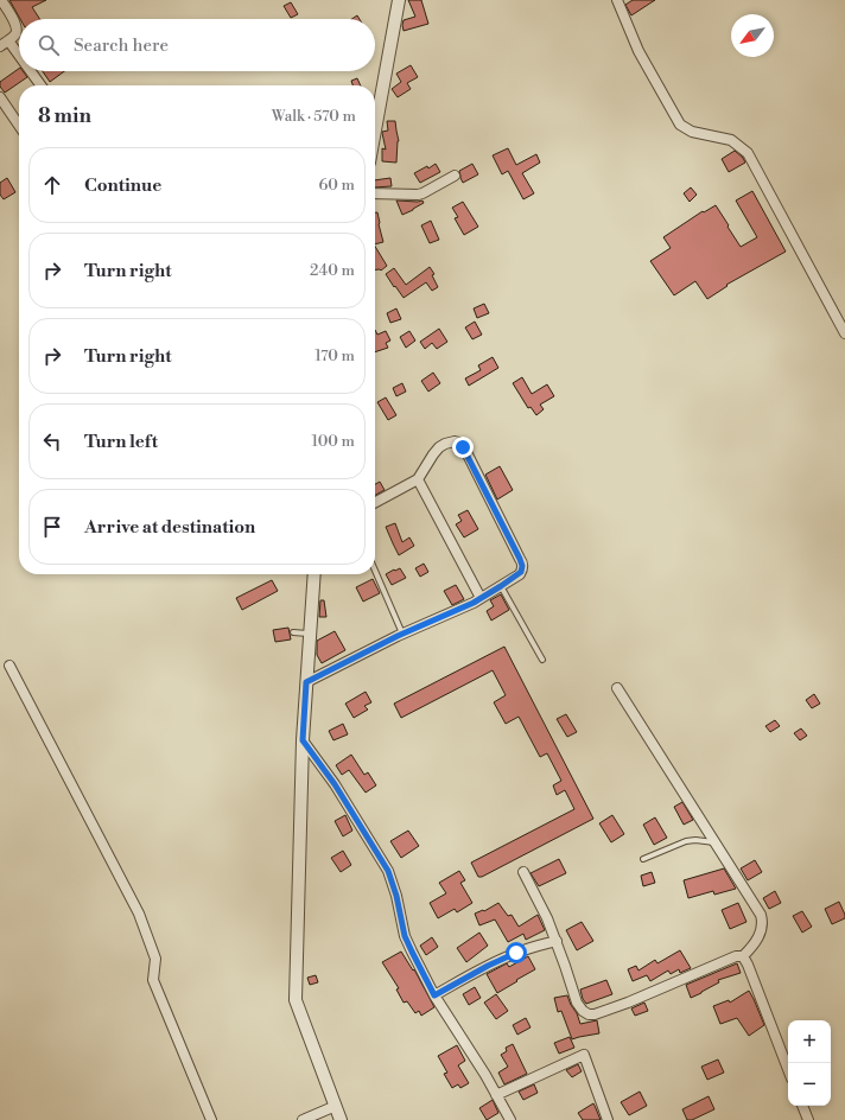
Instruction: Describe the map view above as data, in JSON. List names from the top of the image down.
{
  "north": "bottom left",
  "page": {
    "search": "Search here",
    "heading": ["8 min", "Walk · 570 m"],
    "list": [
      ["Continue", "60 m"],
      ["Turn right", "240 m"],
      ["Turn right", "170 m"],
      ["Turn left", "100 m"],
      "Arrive at destination"
    ],
    "map_buttons": ["+", "−"]
  }
}
